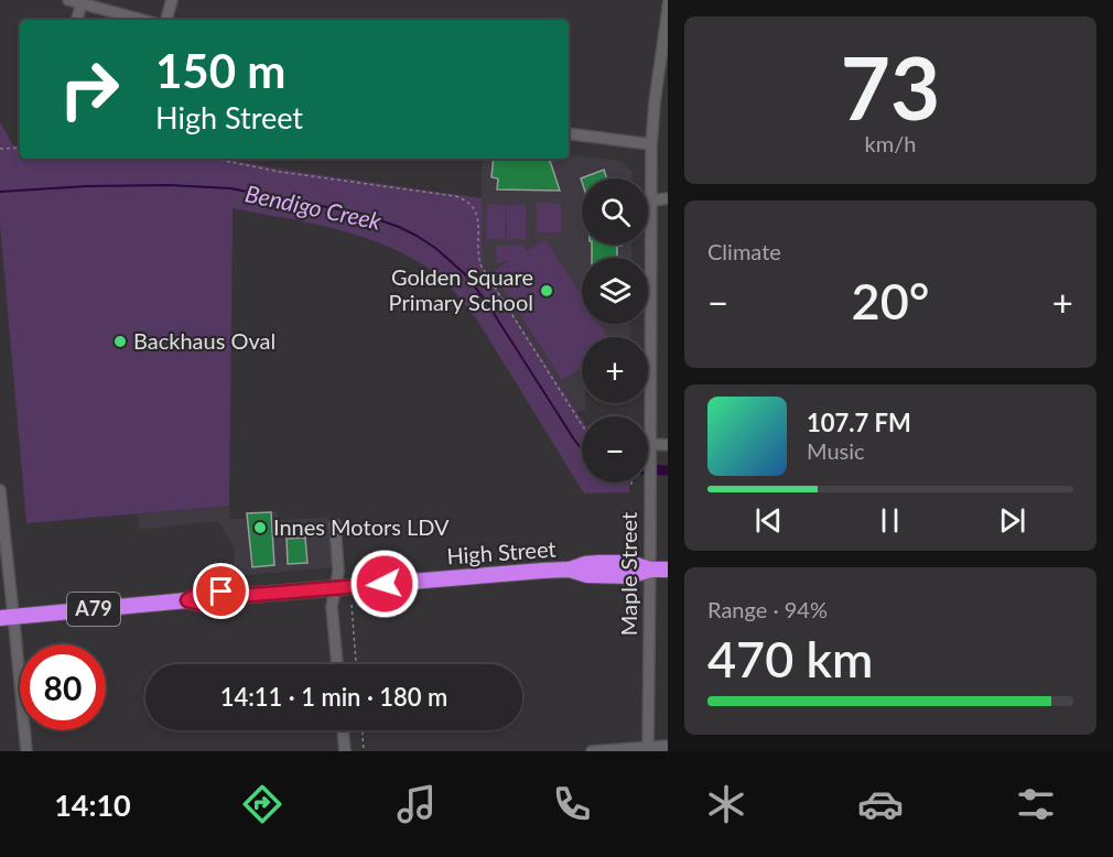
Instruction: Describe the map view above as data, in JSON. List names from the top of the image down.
{
  "streets": {
    "highway": ["High Street", "A79"],
    "street": ["Maple Street"]
  },
  "crossings": [
    ["High Street", "Maple Street"]
  ],
  "water": ["Bendigo Creek"],
  "places": ["Golden Square Primary School", "Backhaus Oval", "Innes Motors LDV"],
  "page": {
    "tile": [
      ["73", "km/h"],
      "Climate",
      ["Range · 94%", "470 km"]
    ],
    "turn": ["150 m", "High Street"],
    "map_buttons": ["+", "−"],
    "heat": ["−", "20°", "+"],
    "song": ["107.7 FM", "Music"],
    "limit": "80",
    "trip": "14:11 · 1 min · 180 m",
    "tabs": "14:10"
  }
}
